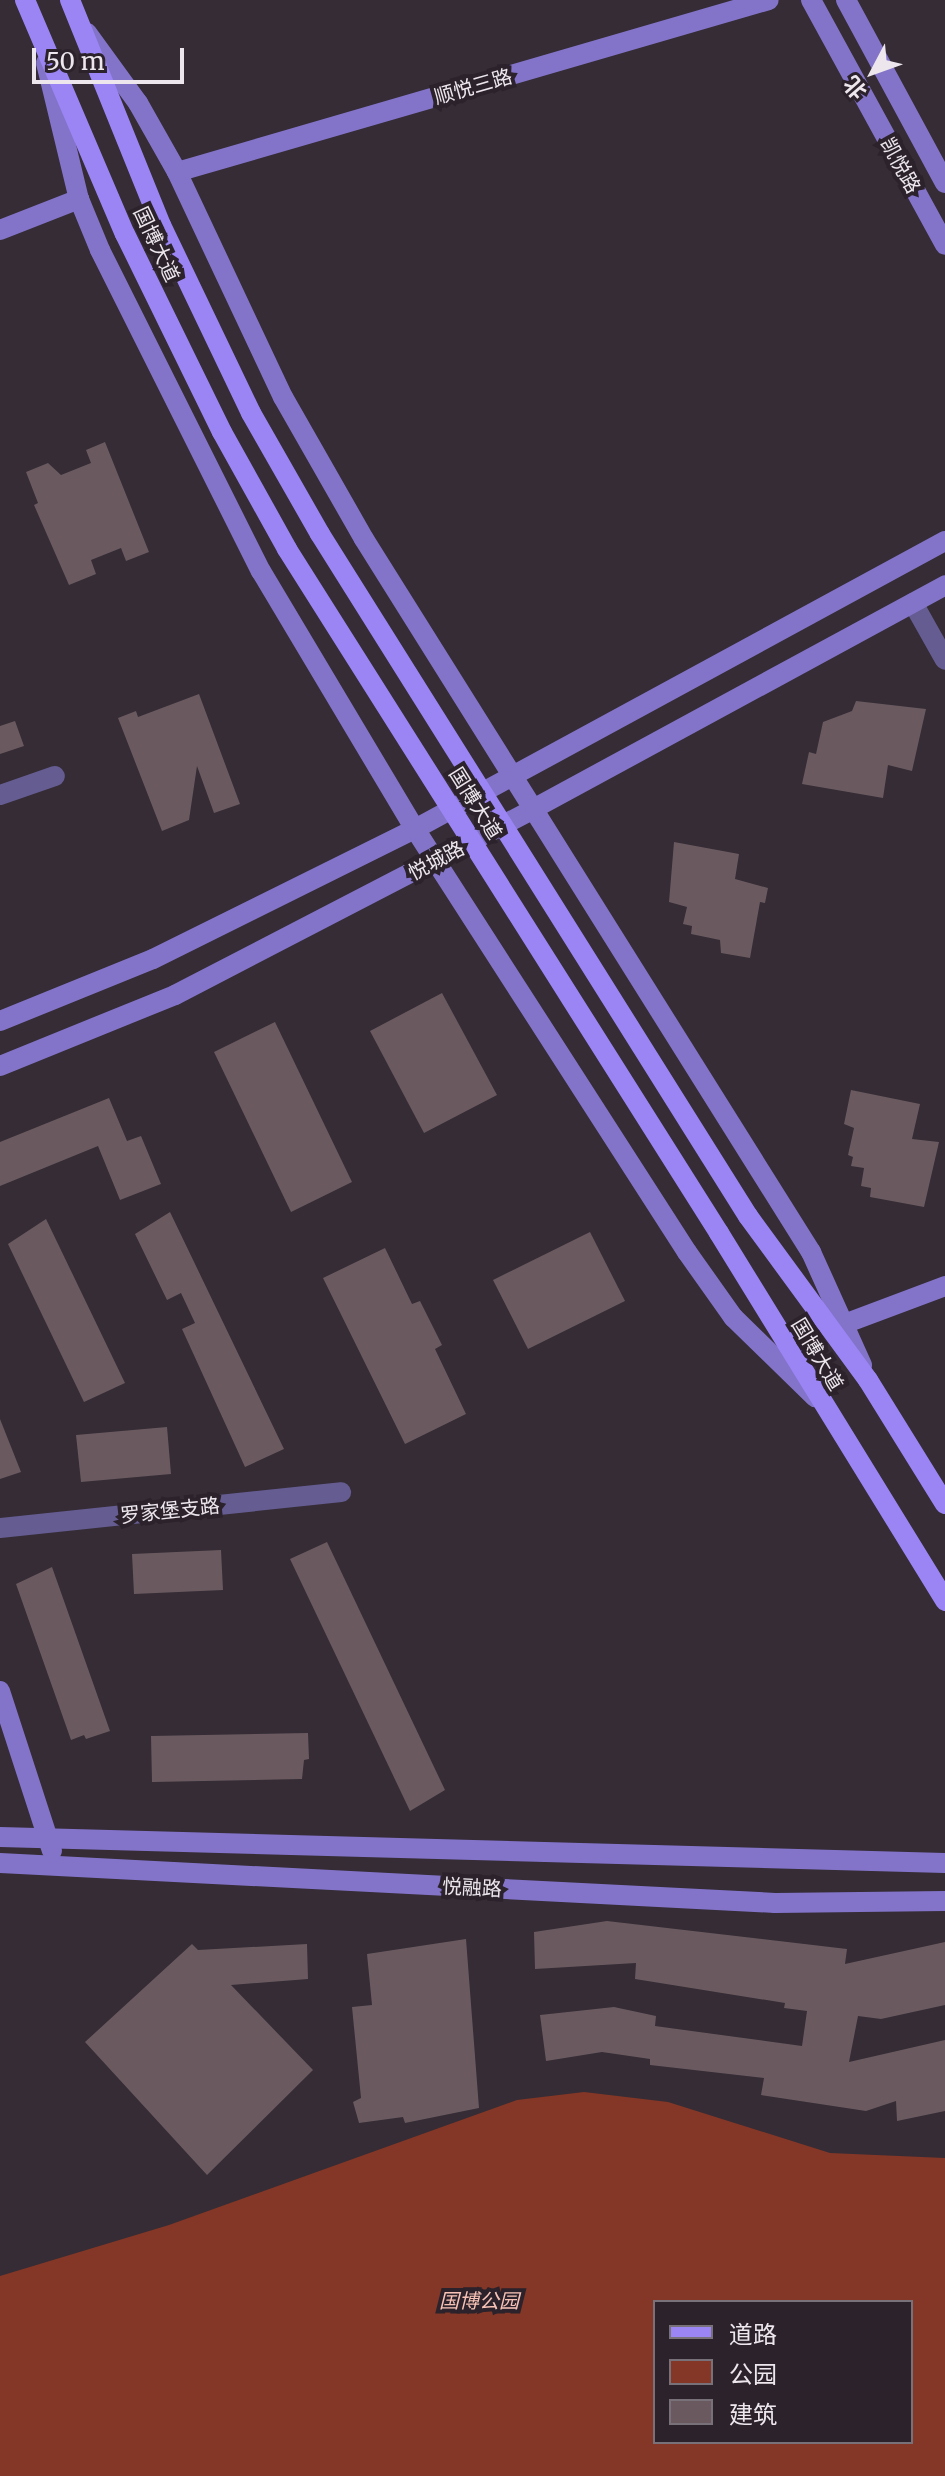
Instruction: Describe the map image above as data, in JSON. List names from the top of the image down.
{
  "streets": {
    "main road": ["国博大道"],
    "street": [
      "顺悦三路",
      "凯悦路",
      "悦城路",
      "罗家堡支路",
      "悦融路"
    ]
  },
  "parks": ["国博公园"],
  "legend": ["道路", "公园", "建筑"],
  "scale_bar": "50 m",
  "north": "bottom left"
}
